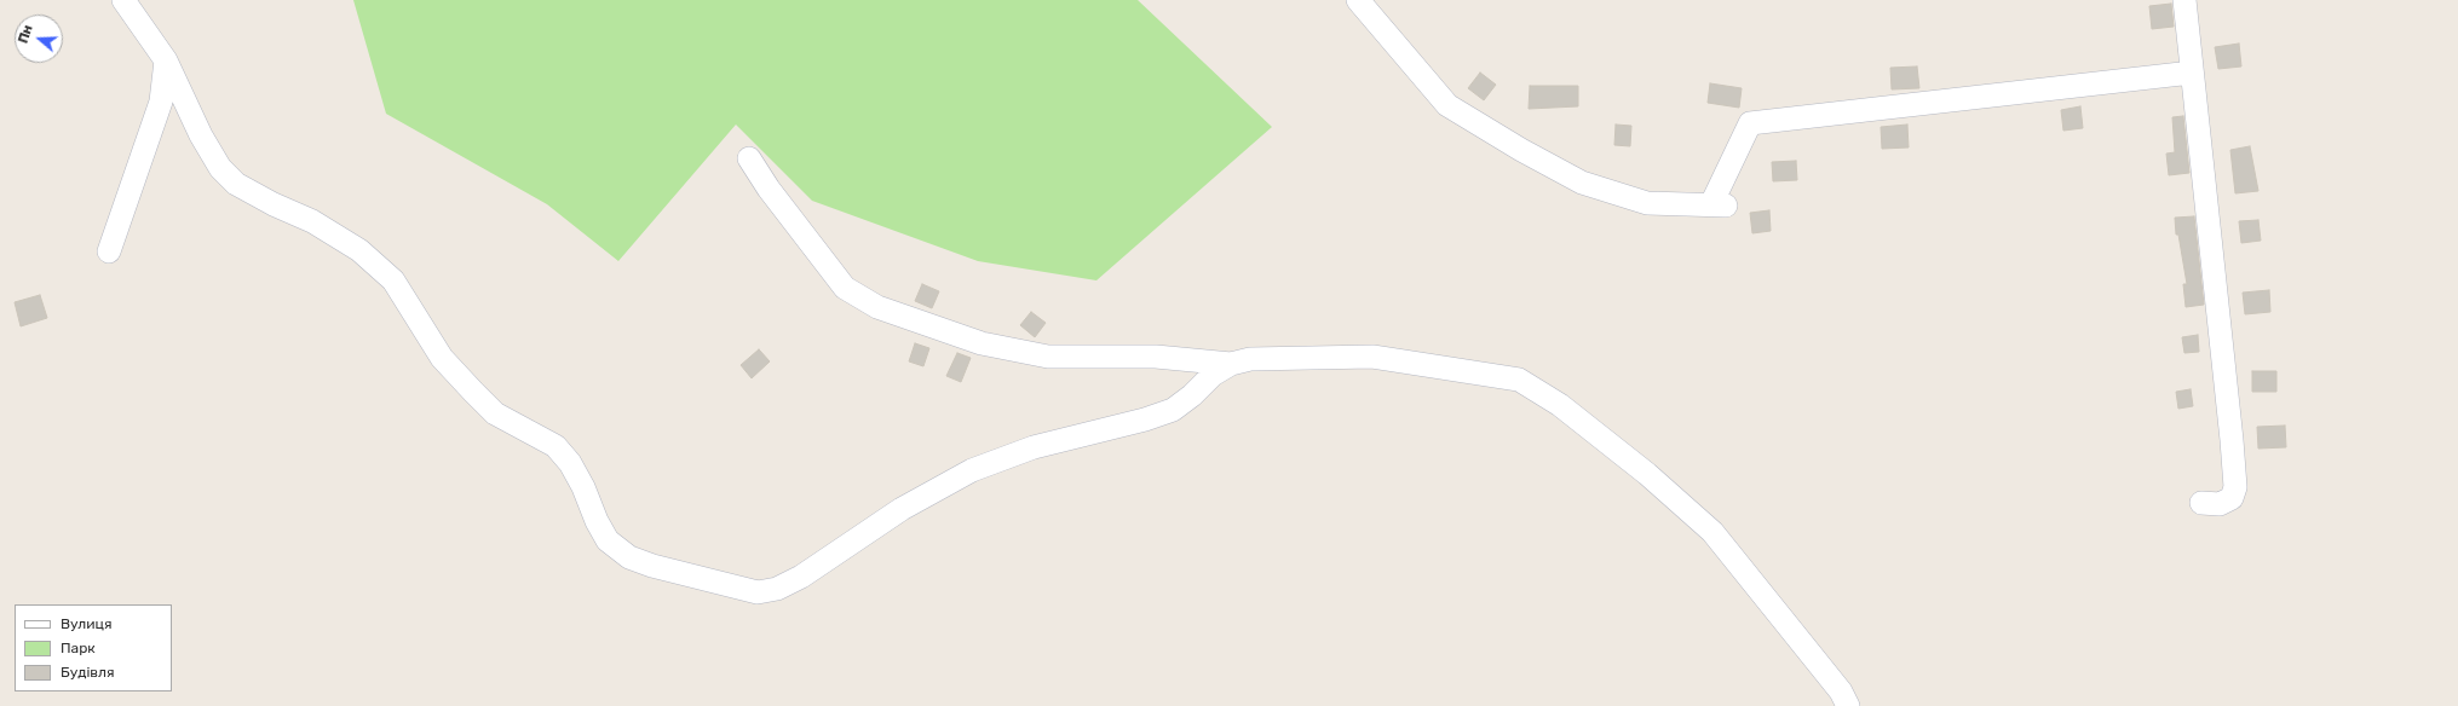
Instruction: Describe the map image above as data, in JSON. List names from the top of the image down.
{
  "legend": ["Вулиця", "Парк", "Будівля"],
  "north": "left"
}
